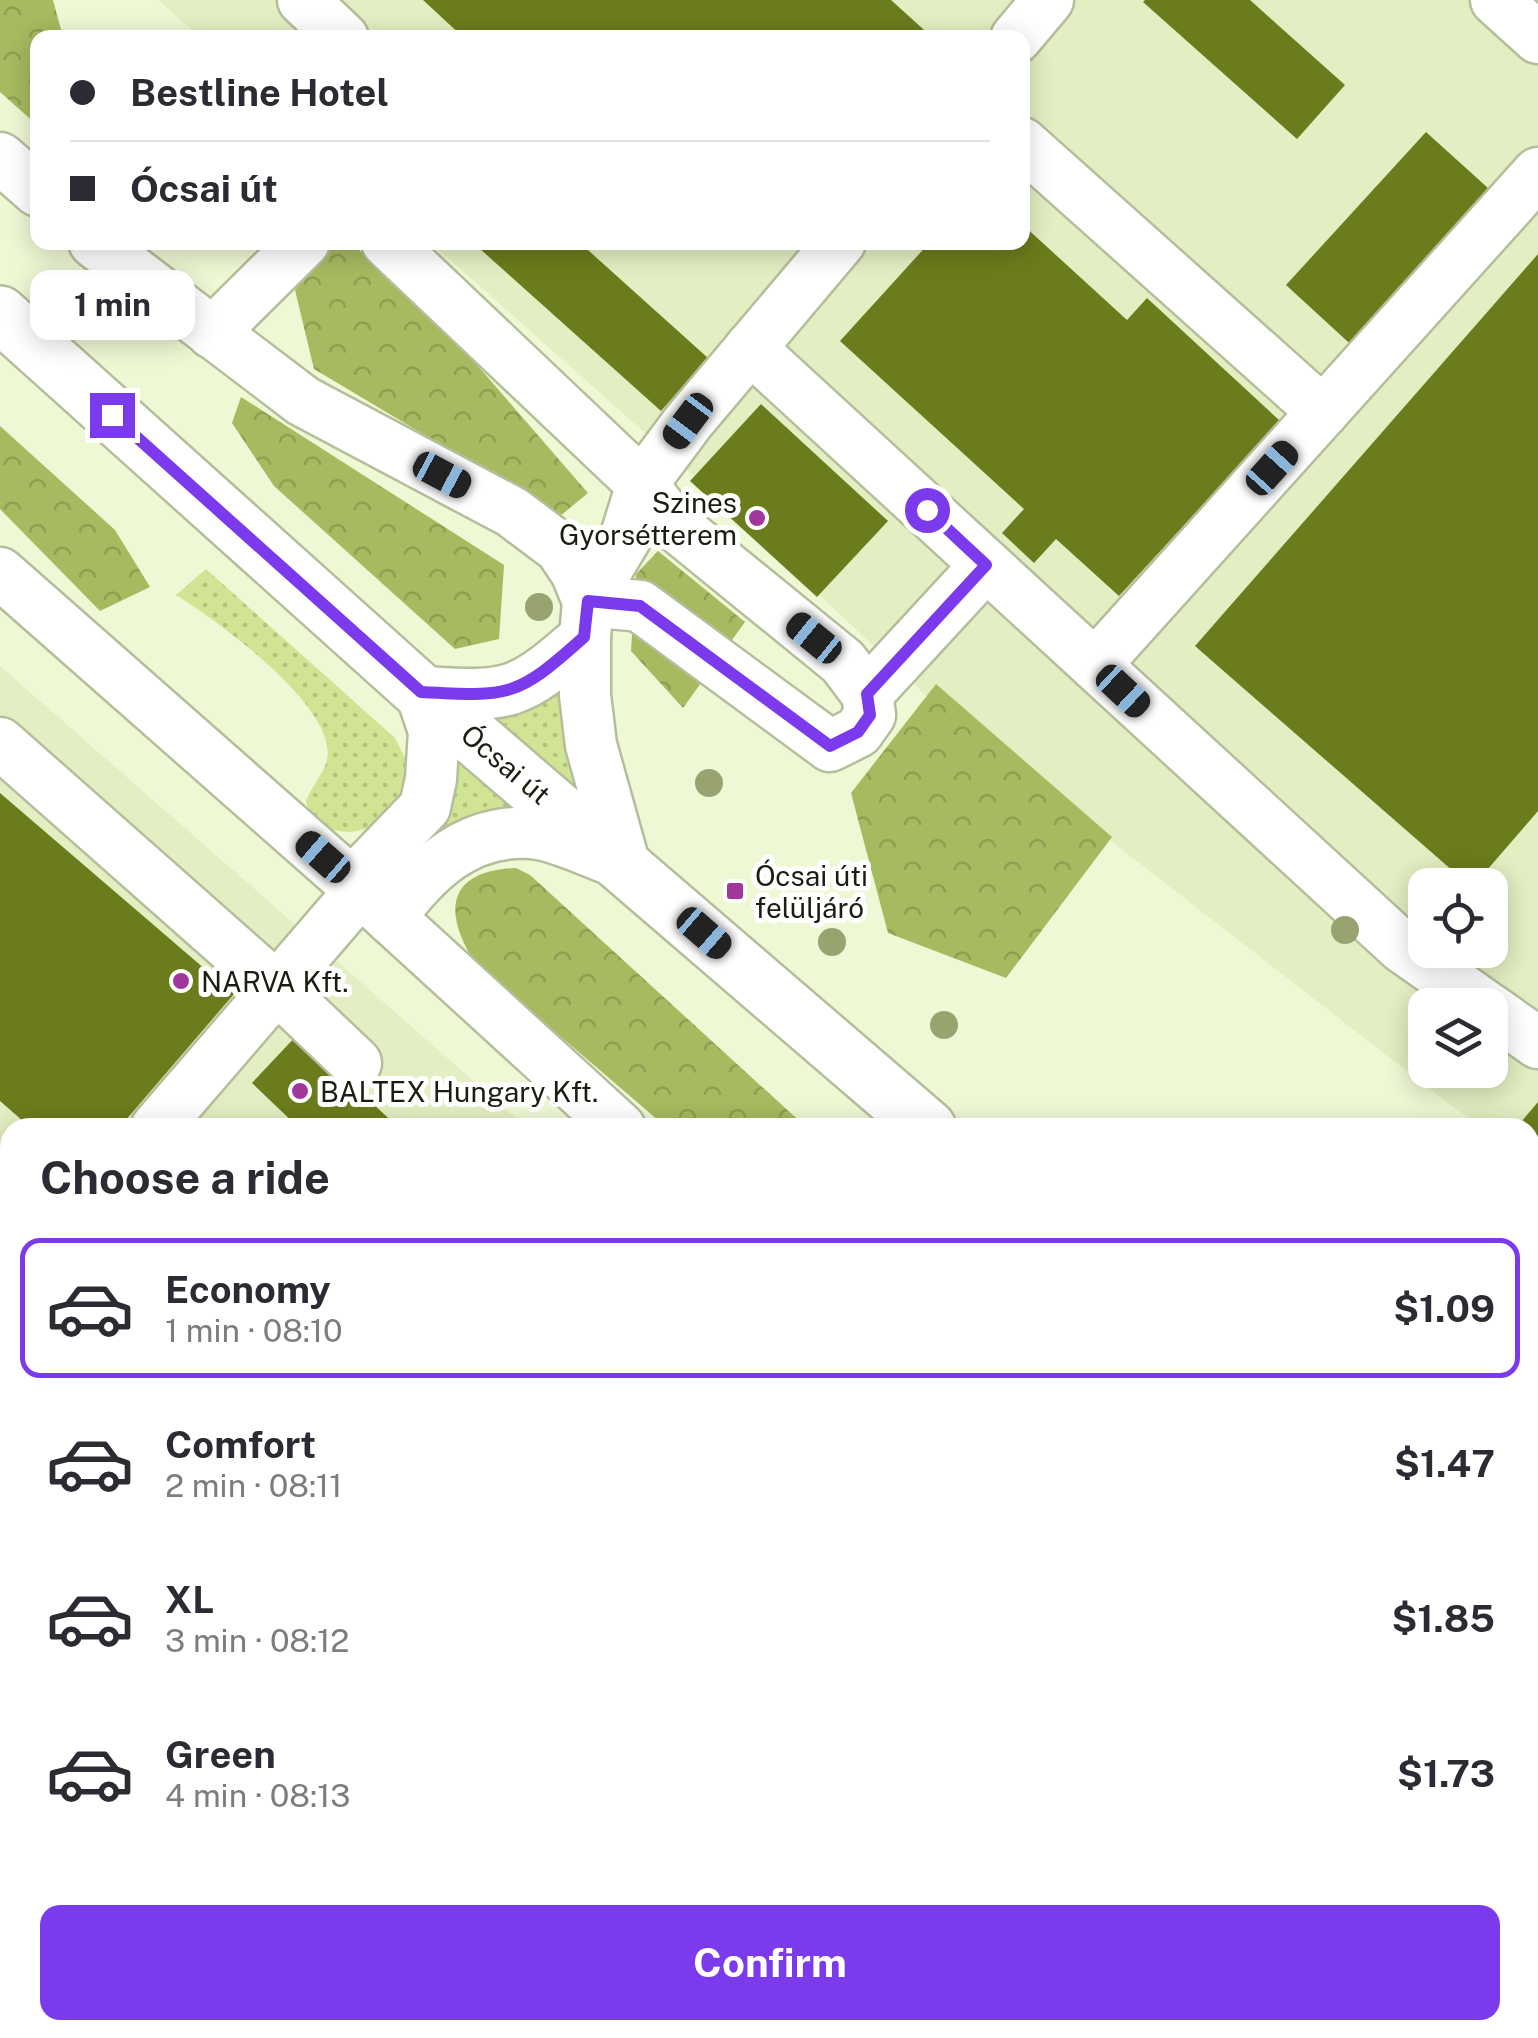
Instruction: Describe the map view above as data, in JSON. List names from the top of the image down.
{
  "streets": {
    "main road": ["Ócsai út"]
  },
  "places": {
    "other": ["Szines Gyorsétterem", "NARVA Kft.", "BALTEX Hungary Kft."],
    "transit": ["Ócsai úti felüljáró"]
  },
  "page": {
    "banner": ["Bestline Hotel", "Ócsai út"],
    "bubble": "1 min",
    "heading": "Choose a ride",
    "list": [
      {
        "name": "Economy",
        "note": "1 min · 08:10",
        "value": "$1.09"
      },
      {
        "name": "Comfort",
        "note": "2 min · 08:11",
        "value": "$1.47"
      },
      {
        "name": "XL",
        "note": "3 min · 08:12",
        "value": "$1.85"
      },
      {
        "name": "Green",
        "note": "4 min · 08:13",
        "value": "$1.73"
      }
    ],
    "buttons": "Confirm"
  }
}
